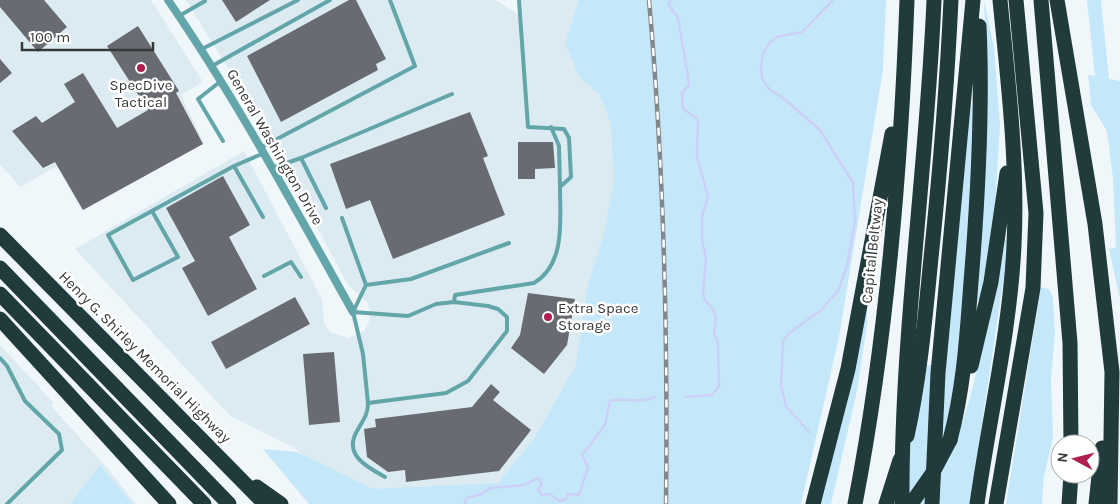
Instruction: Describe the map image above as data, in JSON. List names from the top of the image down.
{
  "streets": {
    "highway": ["Capital Beltway", "Henry G. Shirley Memorial Highway"],
    "street": ["General Washington Drive"]
  },
  "places": ["SpecDive Tactical", "Extra Space Storage"],
  "scale_bar": "100 m",
  "north": "left"
}
